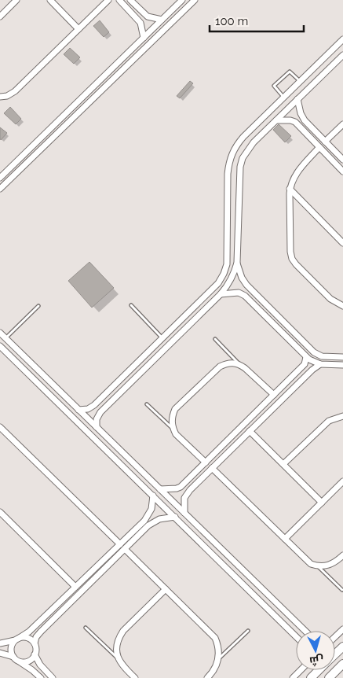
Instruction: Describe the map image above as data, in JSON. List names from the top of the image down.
{
  "scale_bar": "100 m",
  "north": "bottom"
}
